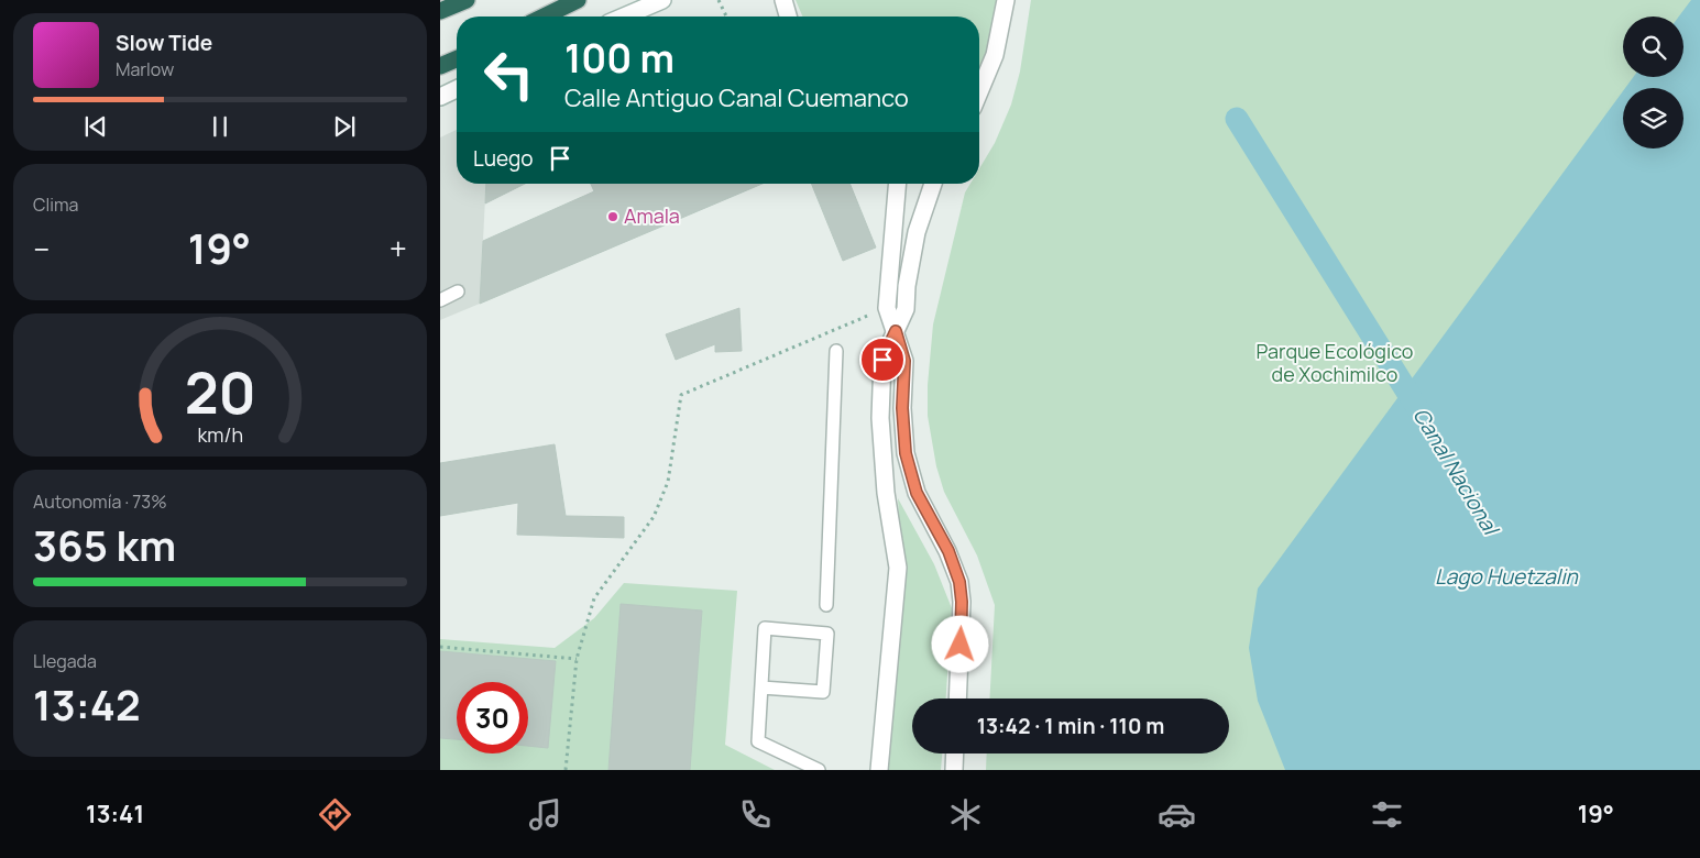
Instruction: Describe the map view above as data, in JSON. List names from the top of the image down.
{
  "water": ["Canal Nacional", "Lago Huetzalin"],
  "parks": ["Parque Ecológico de Xochimilco"],
  "places": ["Amala"],
  "page": {
    "turn": ["100 m", "Calle Antiguo Canal Cuemanco"],
    "song": ["Slow Tide", "Marlow"],
    "then": "Luego",
    "tile": [
      "Clima",
      ["Autonomía · 73%", "365 km"],
      ["Llegada", "13:42"]
    ],
    "heat": ["−", "19°", "+"],
    "limit": "30",
    "trip": "13:42 · 1 min · 110 m",
    "tabs": ["13:41", "19°"],
    "gauge": ["20", "km/h"]
  }
}
